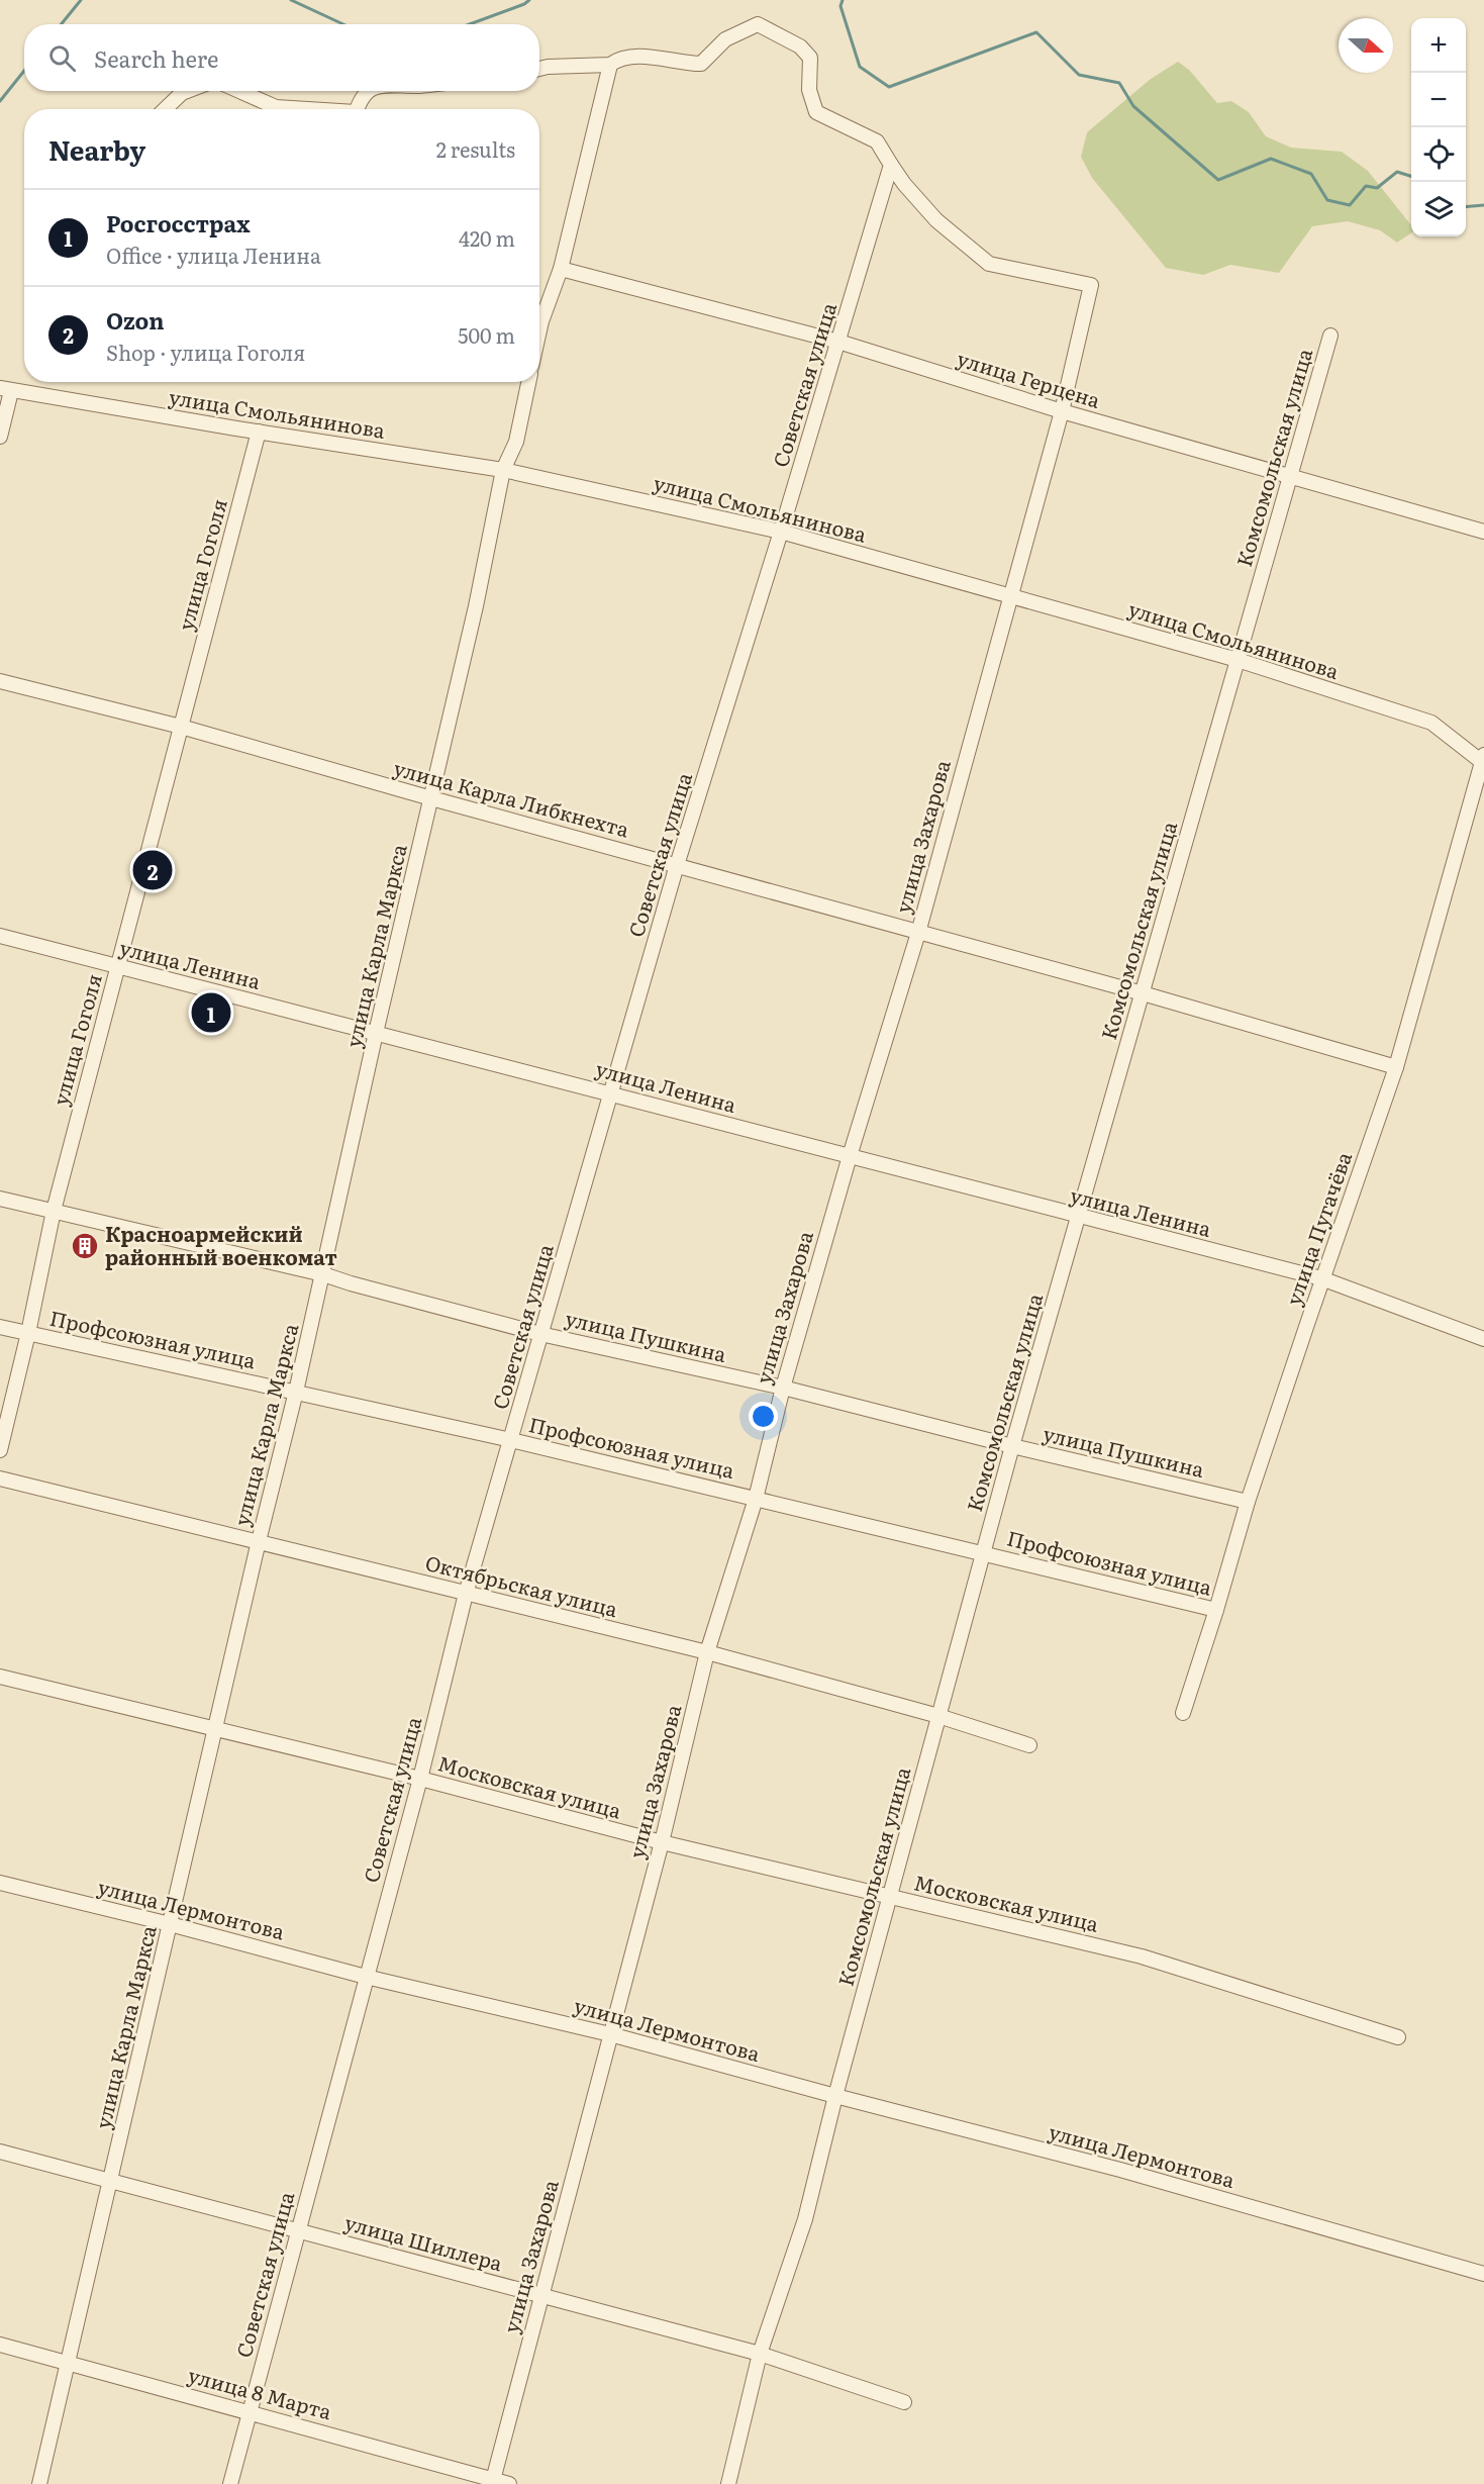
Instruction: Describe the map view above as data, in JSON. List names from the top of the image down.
{
  "streets": {
    "street": [
      "улица Герцена",
      "Советская улица",
      "улица Смольянинова",
      "Комсомольская улица",
      "улица Гоголя",
      "улица Карла Либкнехта",
      "улица Захарова",
      "улица Карла Маркса",
      "улица Ленина",
      "улица Пугачёва",
      "улица Пушкина",
      "Профсоюзная улица",
      "Октябрьская улица",
      "Московская улица",
      "улица Лермонтова",
      "улица Шиллера",
      "улица 8 Марта"
    ]
  },
  "crossings": [
    ["улица Герцена", "Советская улица"],
    ["улица Герцена", "Комсомольская улица"],
    ["улица Герцена", "улица Захарова"],
    ["Советская улица", "улица Смольянинова"],
    ["Советская улица", "улица Карла Либкнехта"],
    ["Советская улица", "улица Захарова"],
    ["Советская улица", "улица Ленина"],
    ["Советская улица", "улица Пушкина"],
    ["Советская улица", "Профсоюзная улица"],
    ["Советская улица", "Октябрьская улица"],
    ["Советская улица", "Московская улица"],
    ["Советская улица", "улица Лермонтова"],
    ["Советская улица", "улица Шиллера"],
    ["Советская улица", "улица 8 Марта"],
    ["улица Смольянинова", "Комсомольская улица"],
    ["улица Смольянинова", "улица Гоголя"],
    ["улица Смольянинова", "улица Захарова"],
    ["улица Смольянинова", "улица Карла Маркса"],
    ["улица Смольянинова", "улица Пугачёва"],
    ["Комсомольская улица", "улица Карла Либкнехта"],
    ["Комсомольская улица", "улица Ленина"],
    ["Комсомольская улица", "улица Пушкина"],
    ["Комсомольская улица", "Профсоюзная улица"],
    ["Комсомольская улица", "Октябрьская улица"],
    ["Комсомольская улица", "Московская улица"],
    ["Комсомольская улица", "улица Лермонтова"],
    ["Комсомольская улица", "улица Шиллера"],
    ["улица Гоголя", "улица Карла Либкнехта"],
    ["улица Гоголя", "улица Ленина"],
    ["улица Гоголя", "улица Пушкина"],
    ["улица Гоголя", "Профсоюзная улица"],
    ["улица Карла Либкнехта", "улица Захарова"],
    ["улица Карла Либкнехта", "улица Карла Маркса"],
    ["улица Карла Либкнехта", "улица Пугачёва"],
    ["улица Захарова", "улица Ленина"],
    ["улица Захарова", "улица Пушкина"],
    ["улица Захарова", "Профсоюзная улица"],
    ["улица Захарова", "Октябрьская улица"],
    ["улица Захарова", "Московская улица"],
    ["улица Захарова", "улица Лермонтова"],
    ["улица Захарова", "улица Шиллера"],
    ["улица Захарова", "улица 8 Марта"],
    ["улица Карла Маркса", "улица Ленина"],
    ["улица Карла Маркса", "улица Пушкина"],
    ["улица Карла Маркса", "Профсоюзная улица"],
    ["улица Карла Маркса", "Октябрьская улица"],
    ["улица Карла Маркса", "Московская улица"],
    ["улица Карла Маркса", "улица Лермонтова"],
    ["улица Карла Маркса", "улица Шиллера"],
    ["улица Карла Маркса", "улица 8 Марта"],
    ["улица Ленина", "улица Пугачёва"],
    ["улица Пугачёва", "улица Пушкина"],
    ["улица Пугачёва", "Профсоюзная улица"]
  ],
  "places": {
    "building": ["Красноармейский районный военкомат"]
  },
  "north": "right",
  "page": {
    "map_buttons": ["+", "−"],
    "search": "Search here",
    "heading": ["Nearby", "2 results"],
    "list": [
      {
        "mark": "1",
        "name": "Росгосстрах",
        "note": "Office · улица Ленина",
        "value": "420 m"
      },
      {
        "mark": "2",
        "name": "Ozon",
        "note": "Shop · улица Гоголя",
        "value": "500 m"
      }
    ],
    "pins": ["2", "1"]
  }
}
